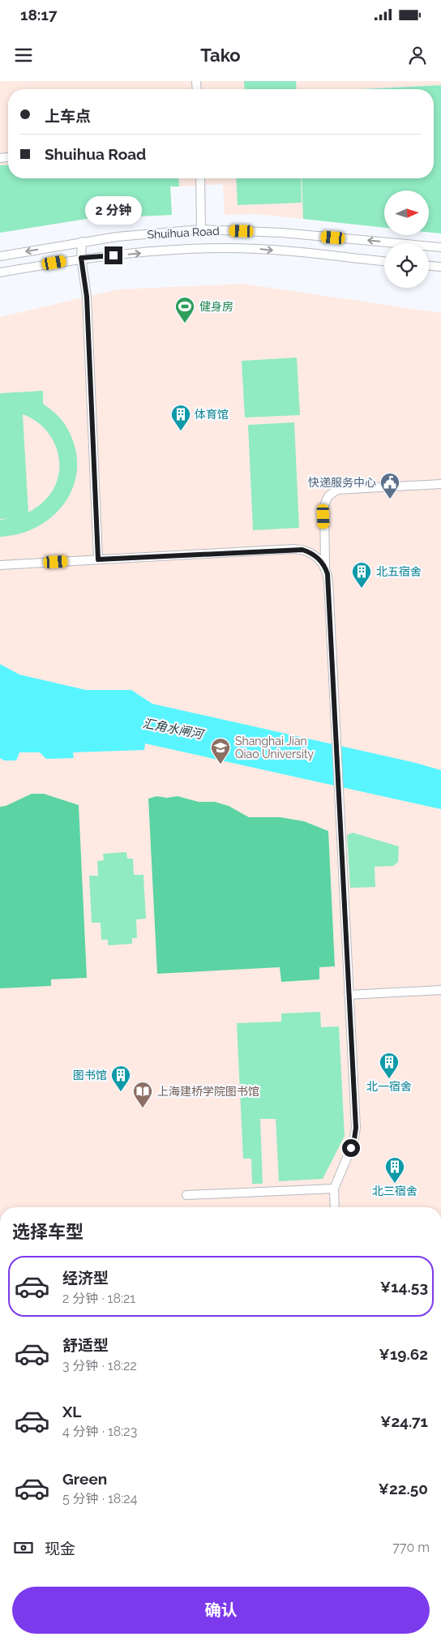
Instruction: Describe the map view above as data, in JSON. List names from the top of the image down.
{
  "streets": {
    "street": ["Shuihua Road"]
  },
  "water": ["汇角水闸河"],
  "places": {
    "sports": ["健身房"],
    "building": [
      "体育馆",
      "北五宿舍",
      "北一宿舍",
      "图书馆",
      "北三宿舍"
    ],
    "public building": ["快递服务中心"],
    "school or university": ["Shanghai Jian Qiao University"],
    "library": ["上海建桥学院图书馆"]
  },
  "north": "right",
  "page": {
    "status": "18:17",
    "header": "Tako",
    "banner": ["上车点", "Shuihua Road"],
    "bubble": "2 分钟",
    "heading": "选择车型",
    "list": [
      {
        "name": "经济型",
        "note": "2 分钟 · 18:21",
        "value": "¥14.53"
      },
      {
        "name": "舒适型",
        "note": "3 分钟 · 18:22",
        "value": "¥19.62"
      },
      {
        "name": "XL",
        "note": "4 分钟 · 18:23",
        "value": "¥24.71"
      },
      {
        "name": "Green",
        "note": "5 分钟 · 18:24",
        "value": "¥22.50"
      }
    ],
    "pay": ["现金", "770 m"],
    "buttons": "确认"
  }
}
